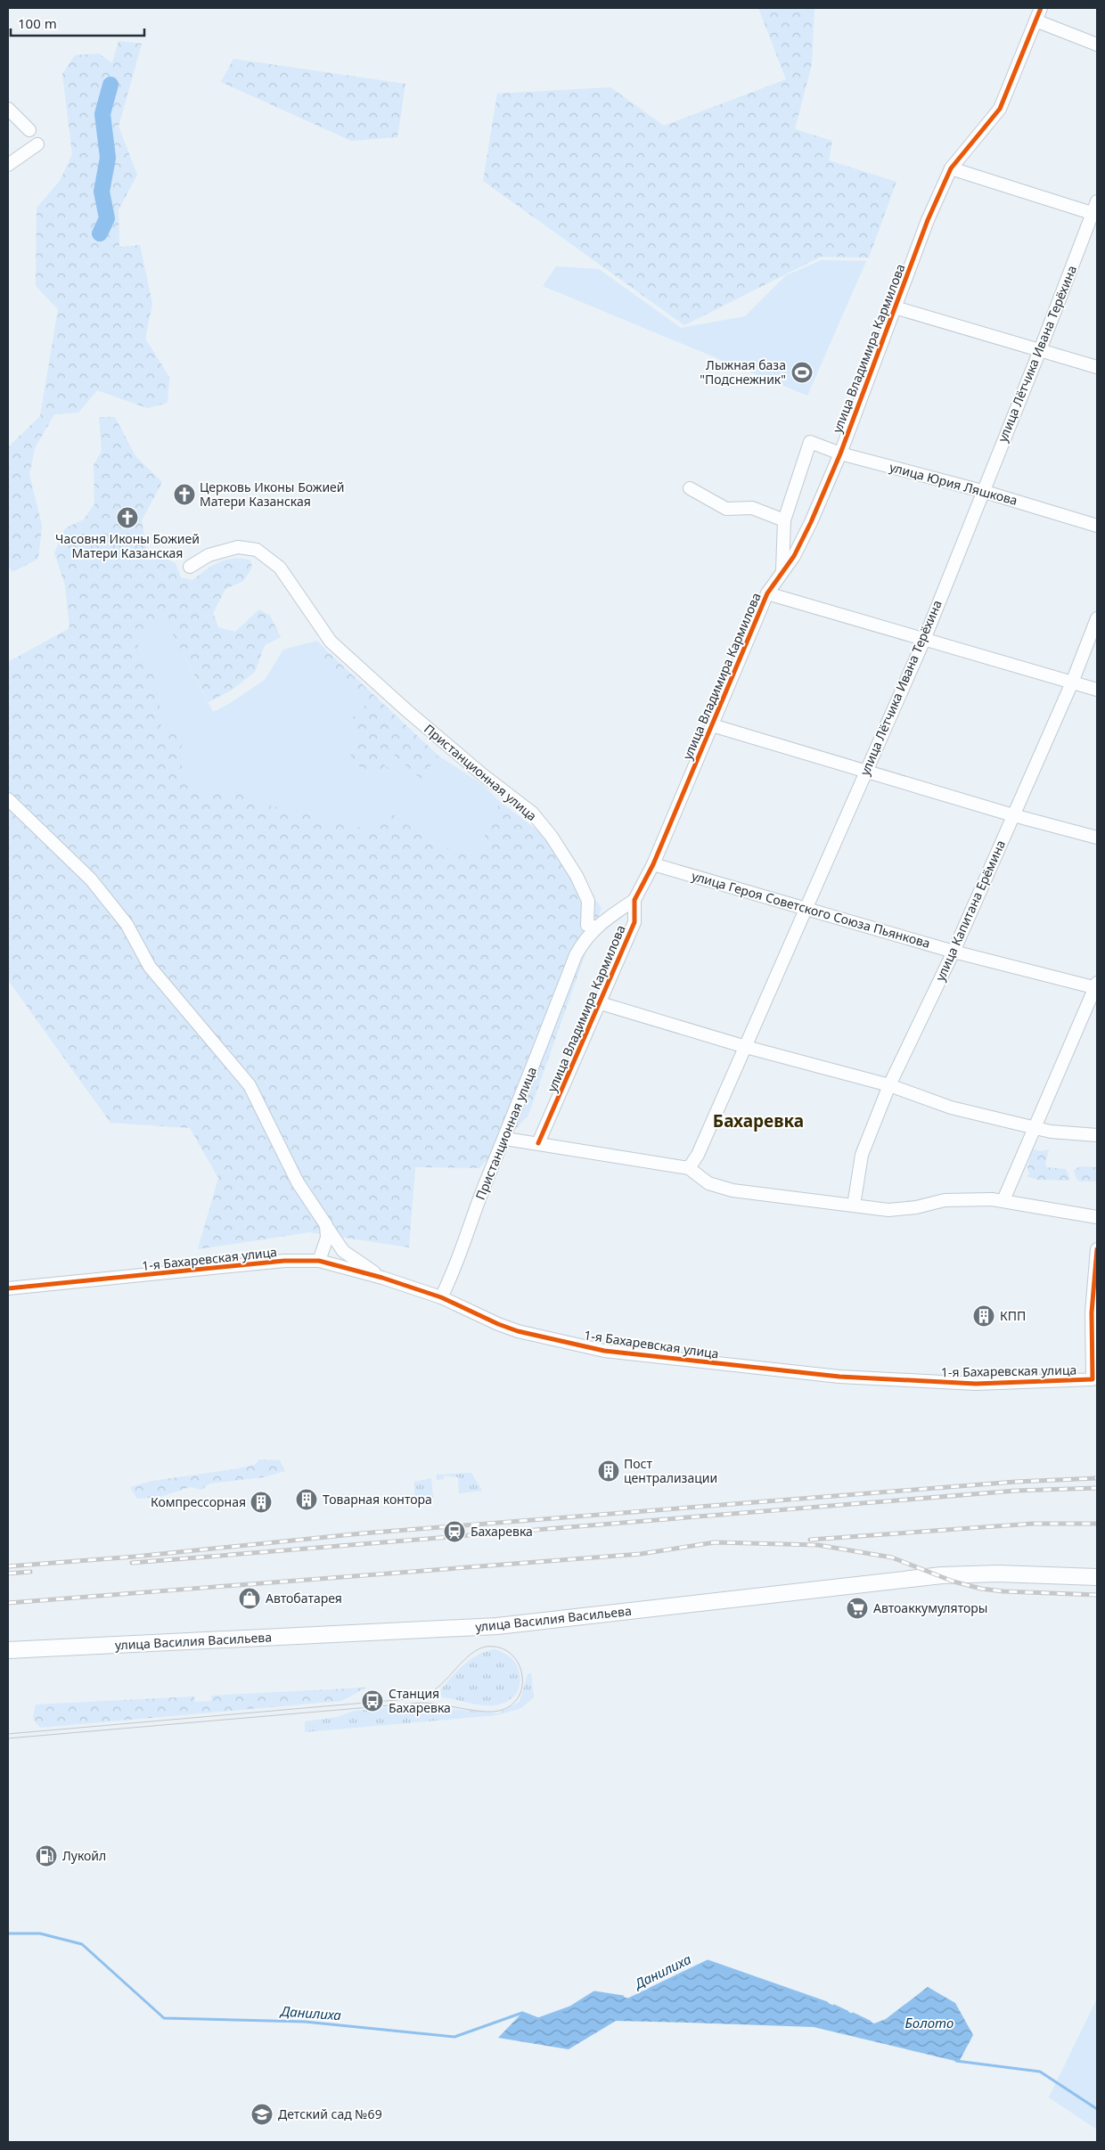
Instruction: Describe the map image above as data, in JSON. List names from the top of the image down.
{
  "streets": {
    "main road": ["улица Василия Васильева"],
    "street": [
      "улица Владимира Кармилова",
      "улица Лётчика Ивана Терёхина",
      "улица Юрия Ляшкова",
      "Пристанционная улица",
      "улица Героя Советского Союза Пьянкова",
      "улица Капитана Ерёмина",
      "1-я Бахаревская улица"
    ]
  },
  "crossings": [
    ["улица Владимира Кармилова", "улица Юрия Ляшкова"],
    ["улица Владимира Кармилова", "улица Героя Советского Союза Пьянкова"],
    ["улица Лётчика Ивана Терёхина", "улица Юрия Ляшкова"],
    ["улица Лётчика Ивана Терёхина", "улица Героя Советского Союза Пьянкова"],
    ["Пристанционная улица", "1-я Бахаревская улица"],
    ["улица Героя Советского Союза Пьянкова", "улица Капитана Ерёмина"]
  ],
  "districts": ["Бахаревка"],
  "water": ["Данилиха", "Болото"],
  "places": {
    "sports": ["Лыжная база \"Подснежник\""],
    "church": ["Церковь Иконы Божией Матери Казанская", "Часовня Иконы Божией Матери Казанская"],
    "building": [
      "КПП",
      "Пост централизации",
      "Товарная контора",
      "Компрессорная"
    ],
    "station": ["Бахаревка"],
    "shop": ["Автобатарея"],
    "supermarket": ["Автоаккумуляторы"],
    "bus stop": ["Станция Бахаревка"],
    "fuel station": ["Лукойл"],
    "school or university": ["Детский сад №69"]
  },
  "scale_bar": "100 m"
}
